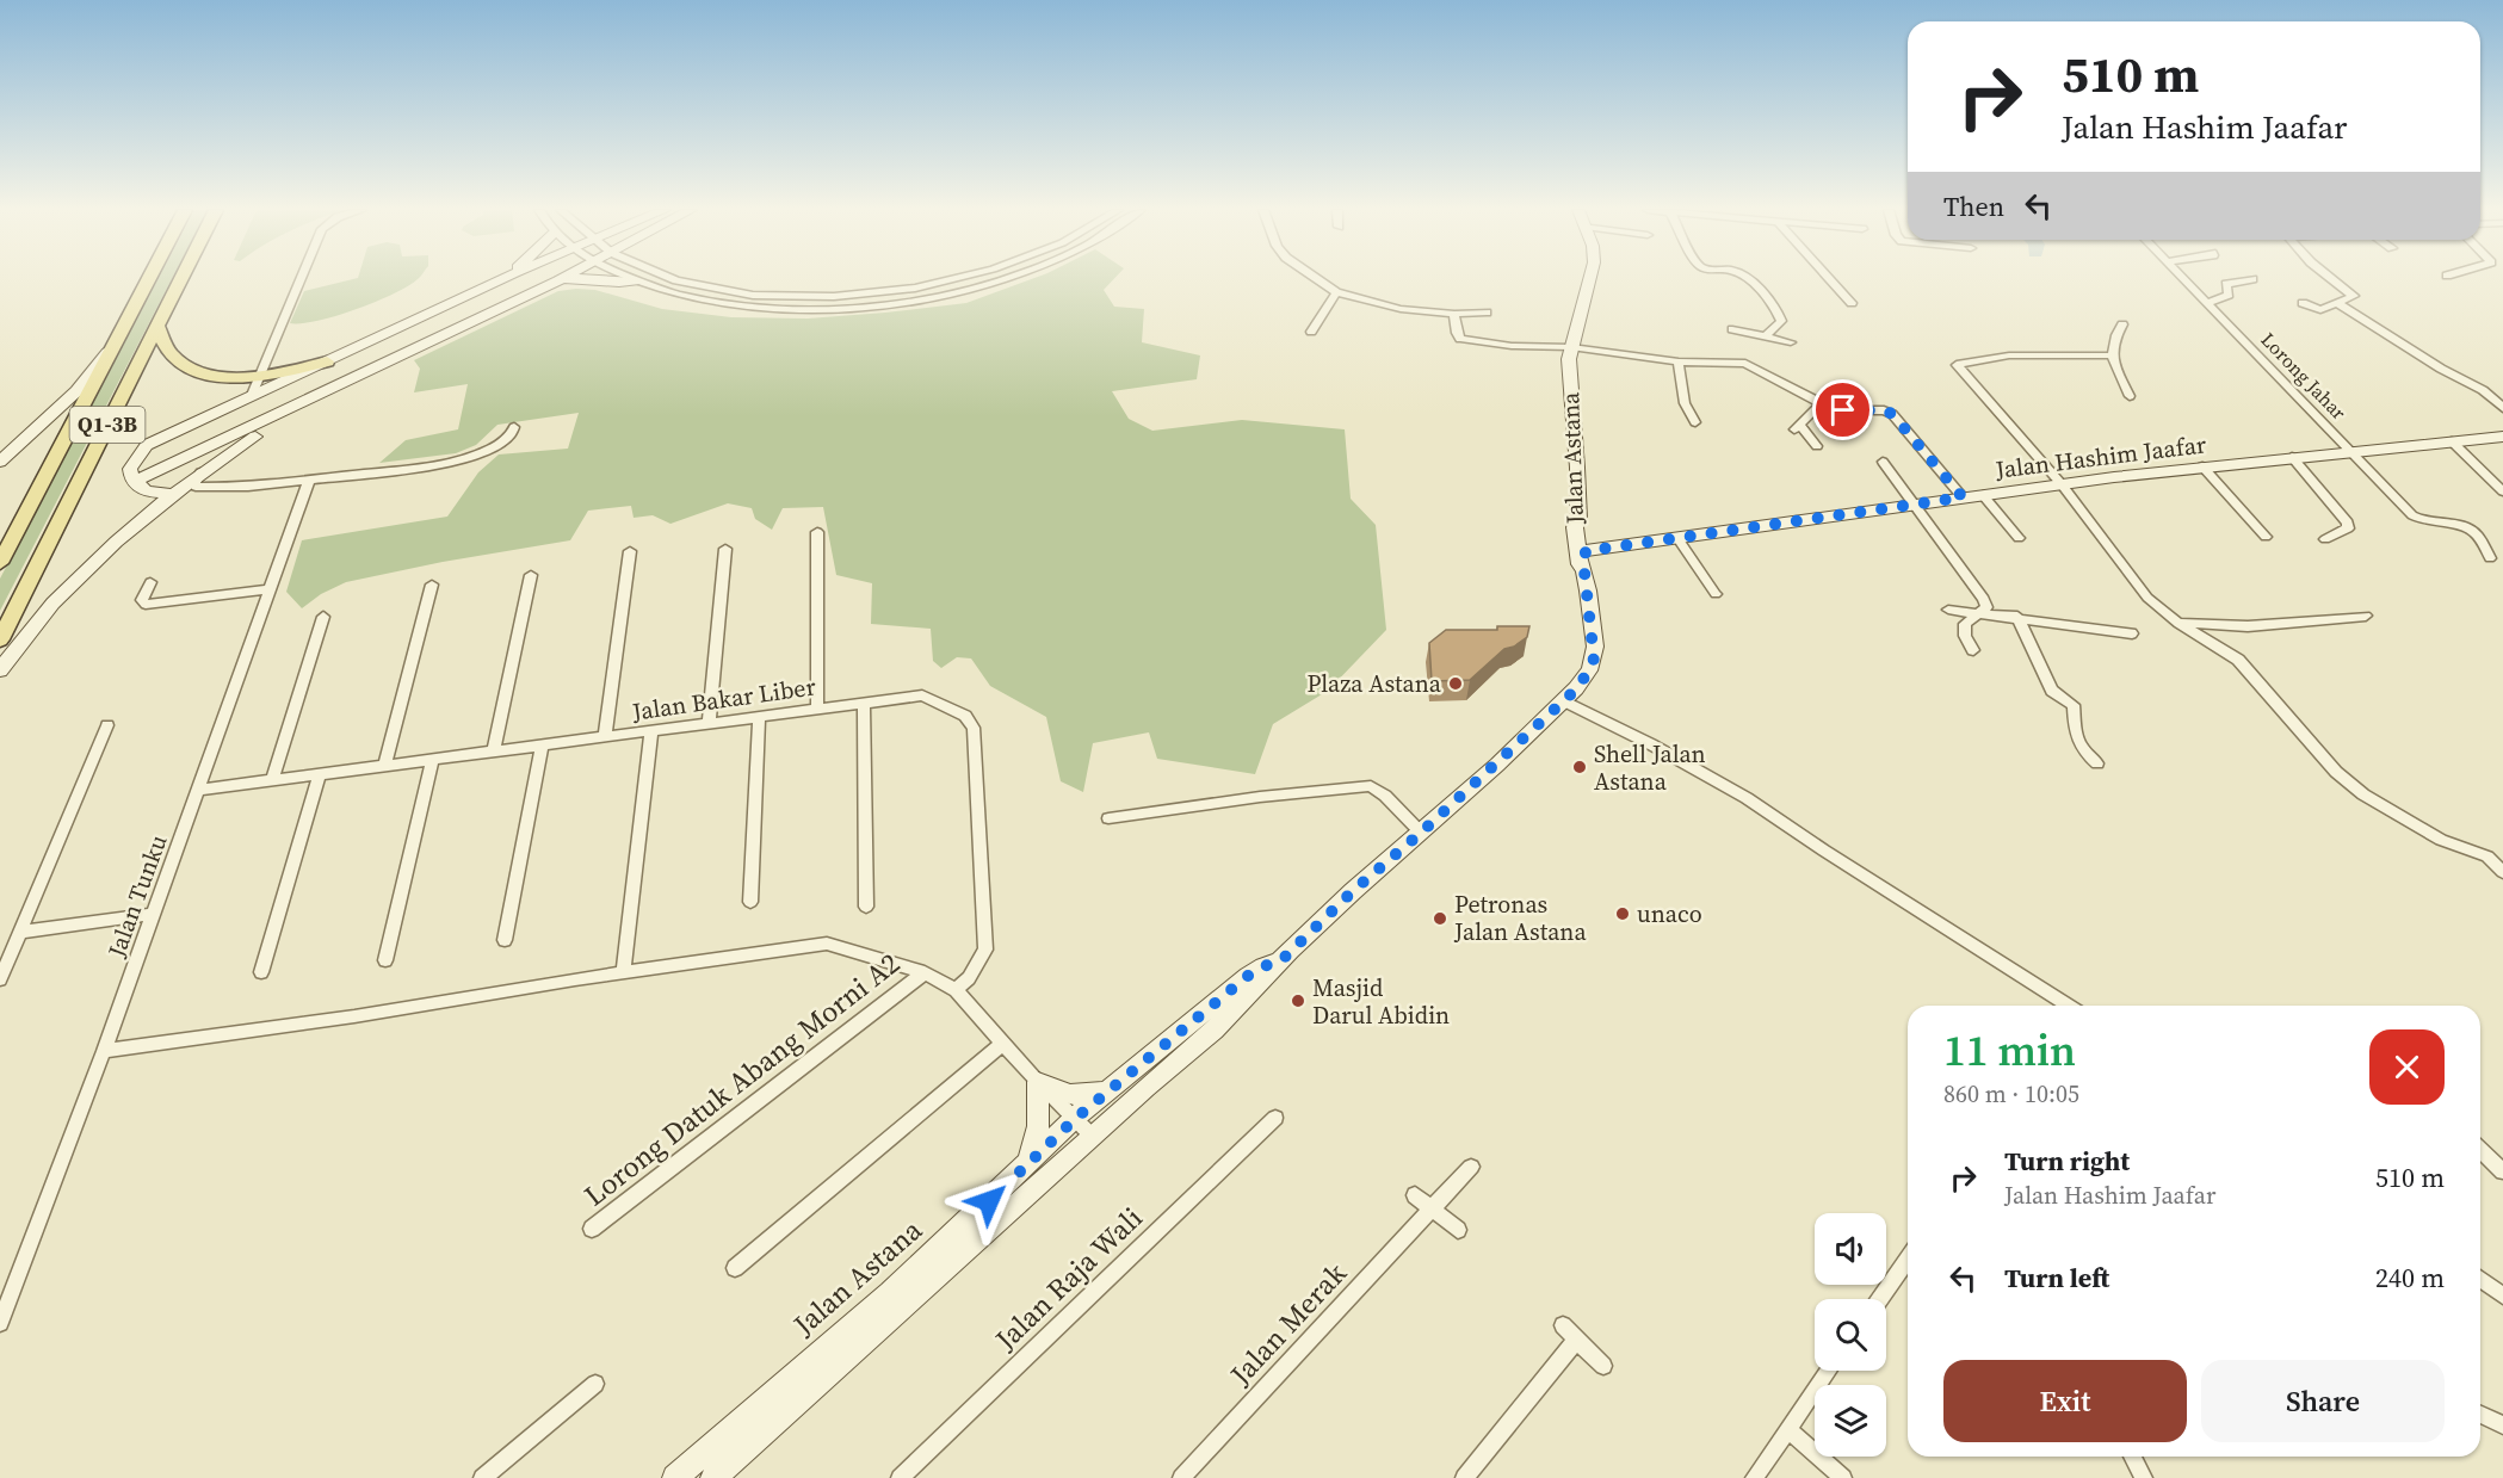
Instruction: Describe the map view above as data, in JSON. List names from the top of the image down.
{
  "streets": {
    "main road": ["Q1-3B"],
    "street": [
      "Lorong Jahar",
      "Jalan Hashim Jaafar",
      "Jalan Astana",
      "Jalan Bakar Liber",
      "Jalan Tunku",
      "Lorong Datuk Abang Morni A2",
      "Jalan Raja Wali",
      "Jalan Merak"
    ]
  },
  "crossings": [
    ["Lorong Jahar", "Jalan Hashim Jaafar"],
    ["Jalan Hashim Jaafar", "Jalan Astana"],
    ["Jalan Bakar Liber", "Jalan Tunku"]
  ],
  "places": [
    "Plaza Astana",
    "Shell Jalan Astana",
    "unaco",
    "Petronas Jalan Astana",
    "Masjid Darul Abidin"
  ],
  "page": {
    "turn": ["510 m", "Jalan Hashim Jaafar"],
    "then": "Then",
    "heading": ["11 min", "860 m · 10:05"],
    "list": [
      {
        "name": "Turn right",
        "note": "Jalan Hashim Jaafar",
        "value": "510 m"
      },
      {
        "name": "Turn left",
        "value": "240 m"
      }
    ],
    "buttons": ["Exit", "Share"]
  }
}
